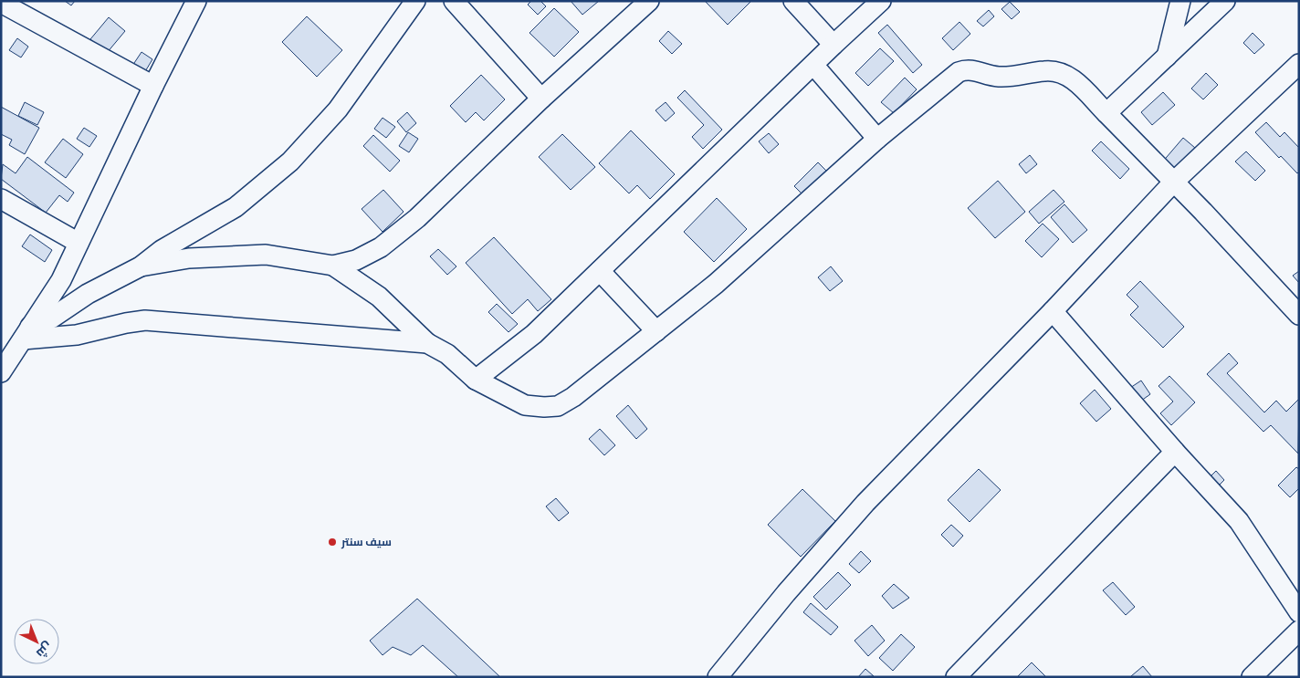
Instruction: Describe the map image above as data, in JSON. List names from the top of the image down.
{
  "places": ["سيف سنتر"],
  "north": "bottom right"
}
